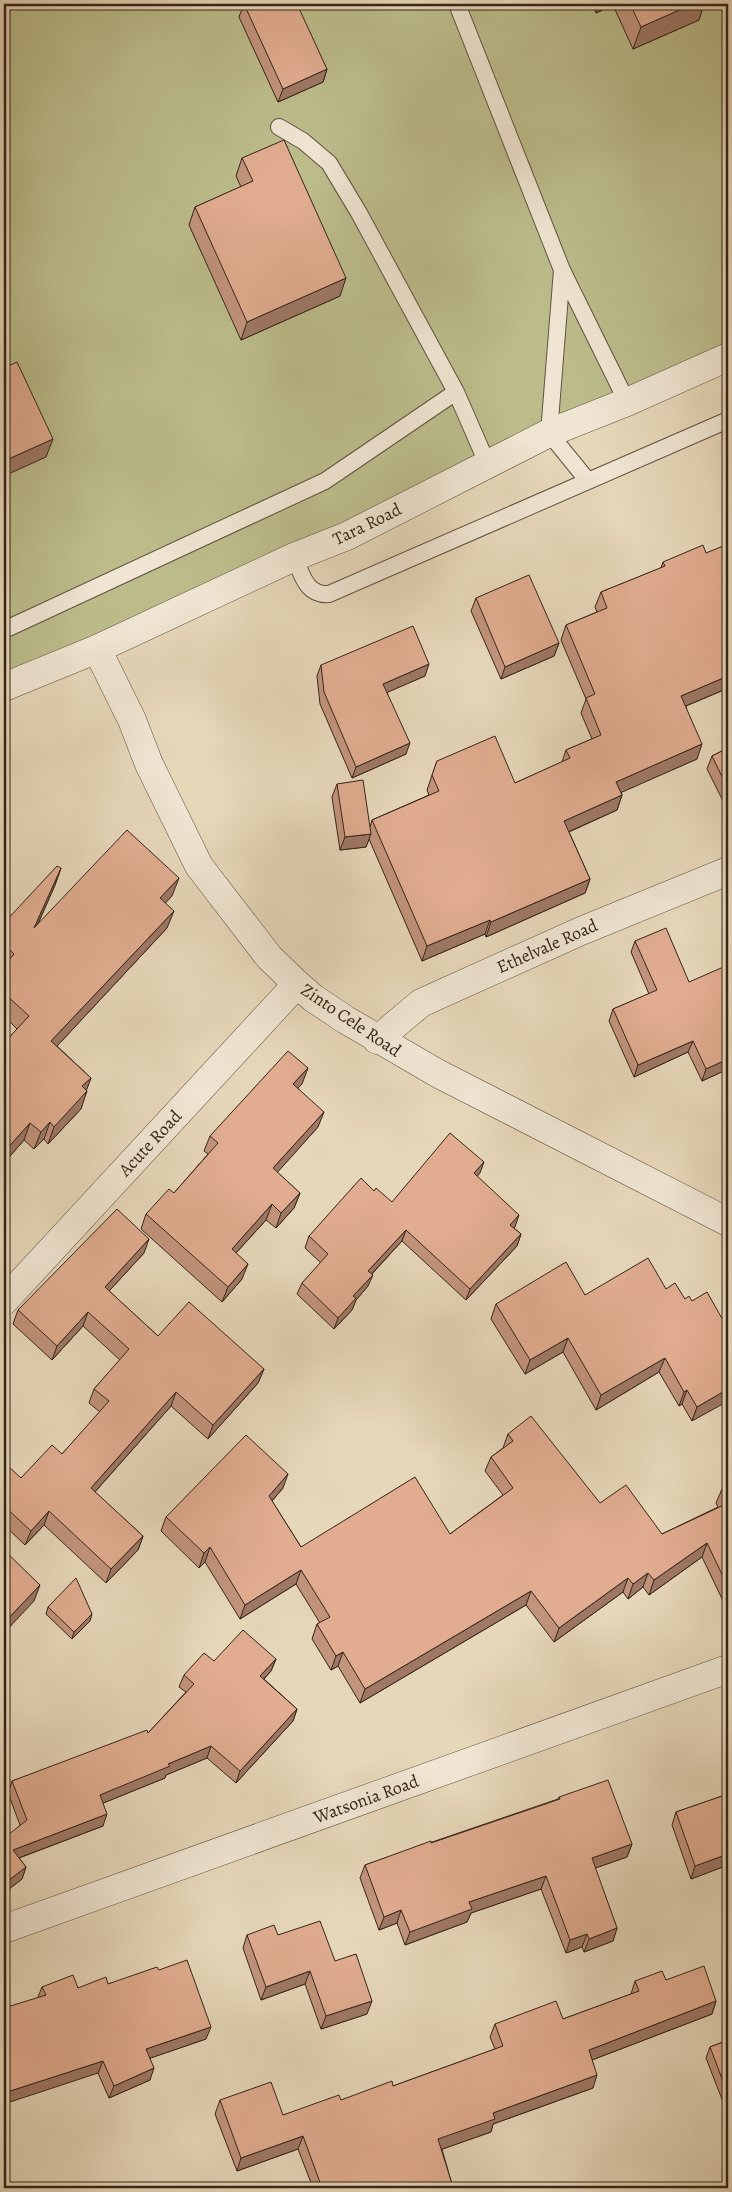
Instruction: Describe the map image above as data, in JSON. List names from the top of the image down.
{
  "streets": {
    "street": [
      "Tara Road",
      "Ethelvale Road",
      "Zinto Cele Road",
      "Acute Road",
      "Watsonia Road"
    ]
  },
  "crossings": [
    ["Tara Road", "Zinto Cele Road"],
    ["Ethelvale Road", "Zinto Cele Road"],
    ["Zinto Cele Road", "Acute Road"]
  ]
}
